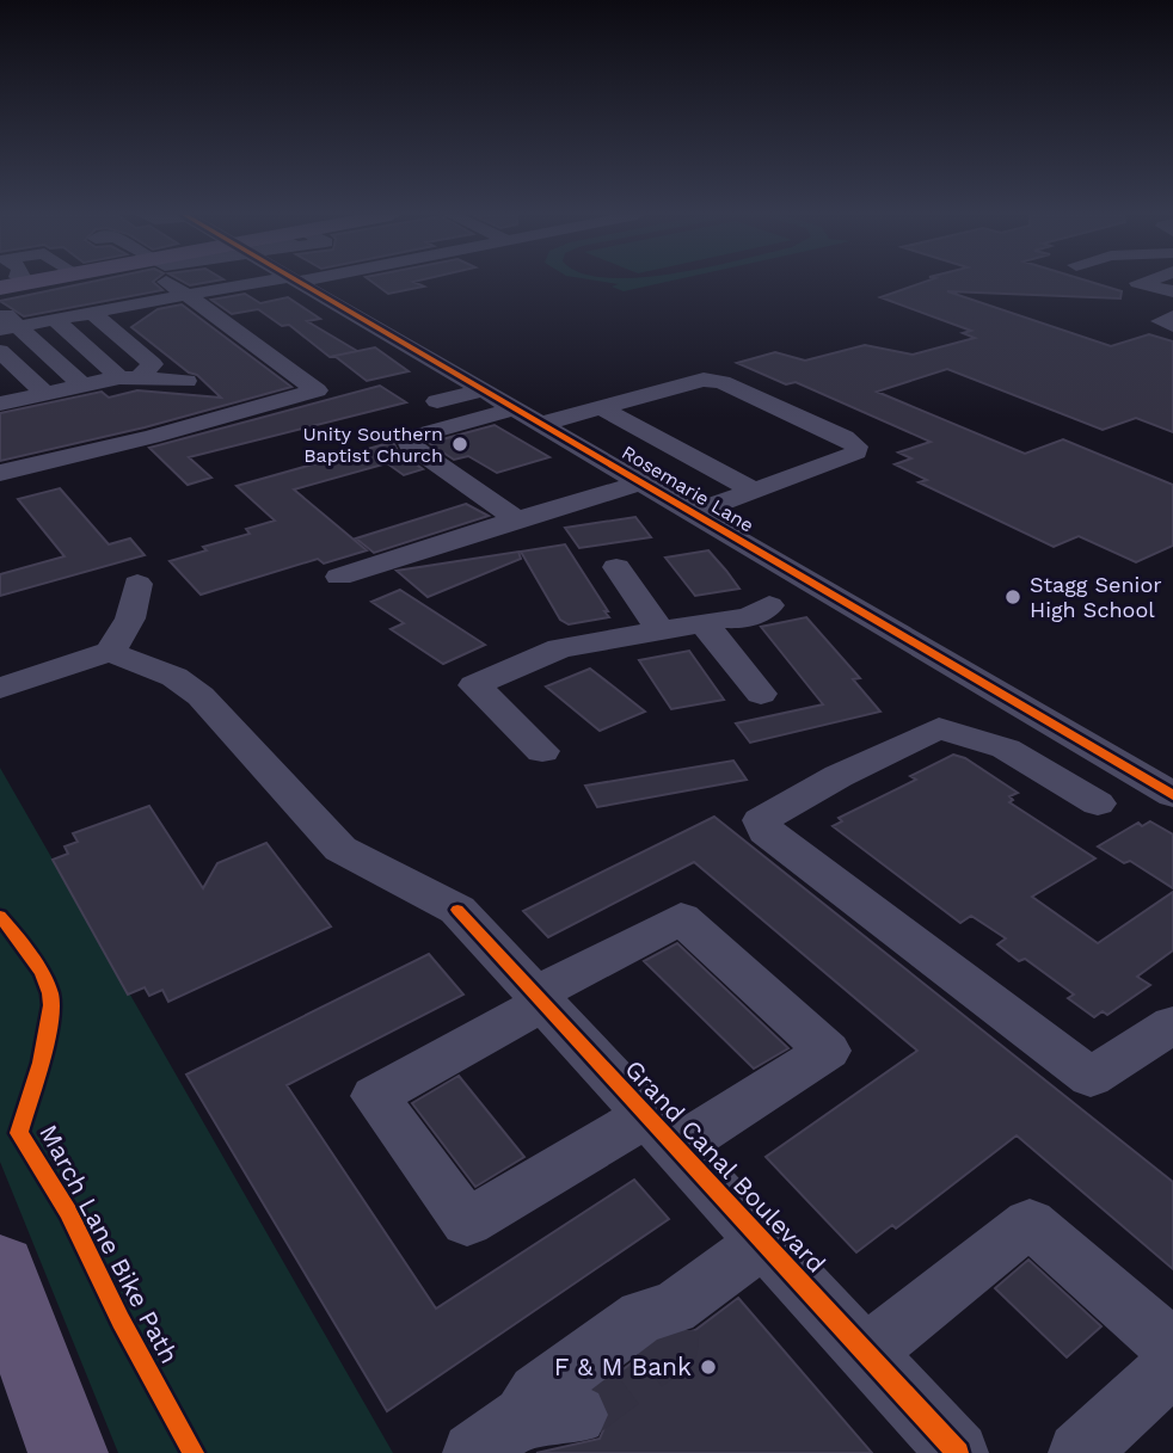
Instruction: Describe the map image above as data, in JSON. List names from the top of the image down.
{
  "streets": {
    "street": ["Rosemarie Lane", "Grand Canal Boulevard"],
    "cycle path": ["March Lane Bike Path"]
  },
  "places": ["Unity Southern Baptist Church", "Stagg Senior High School", "F & M Bank"]
}
